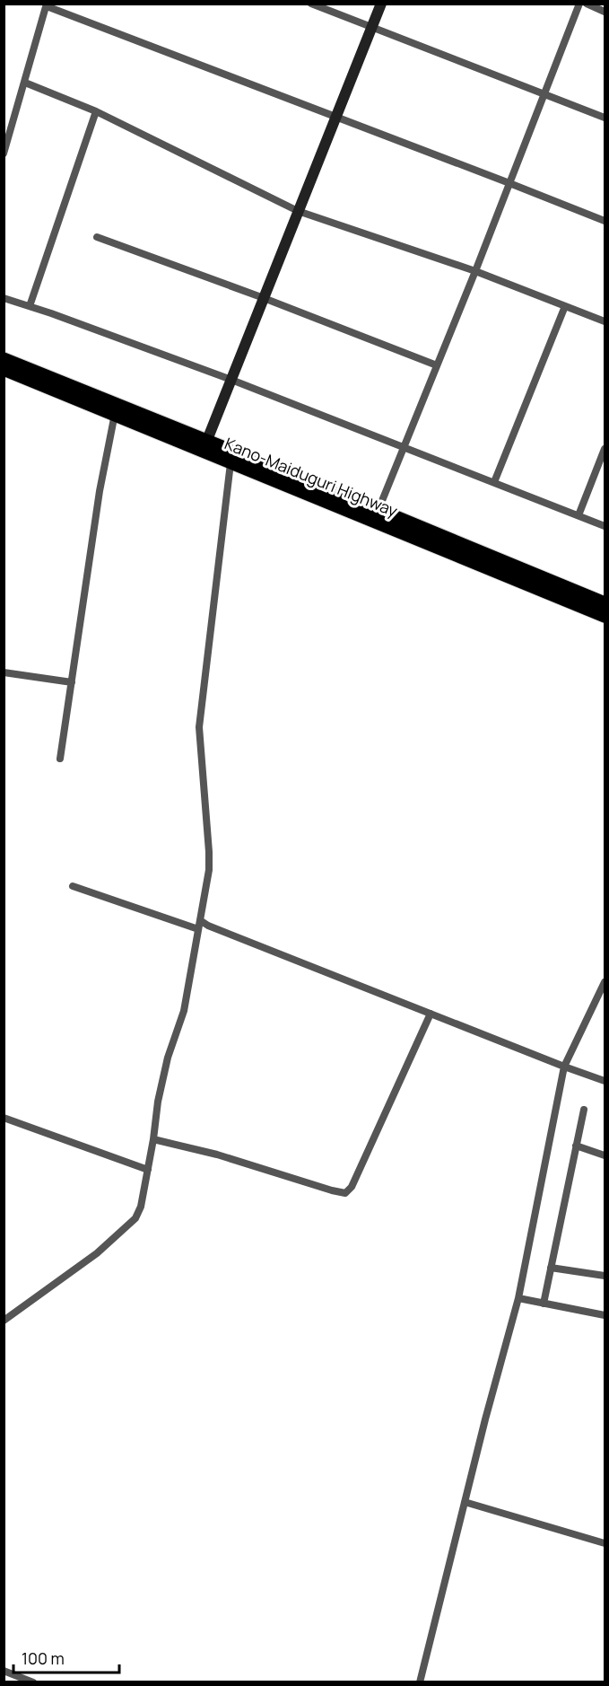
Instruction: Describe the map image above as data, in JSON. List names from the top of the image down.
{
  "streets": {
    "highway": ["Kano-Maiduguri Highway"]
  },
  "scale_bar": "100 m"
}
